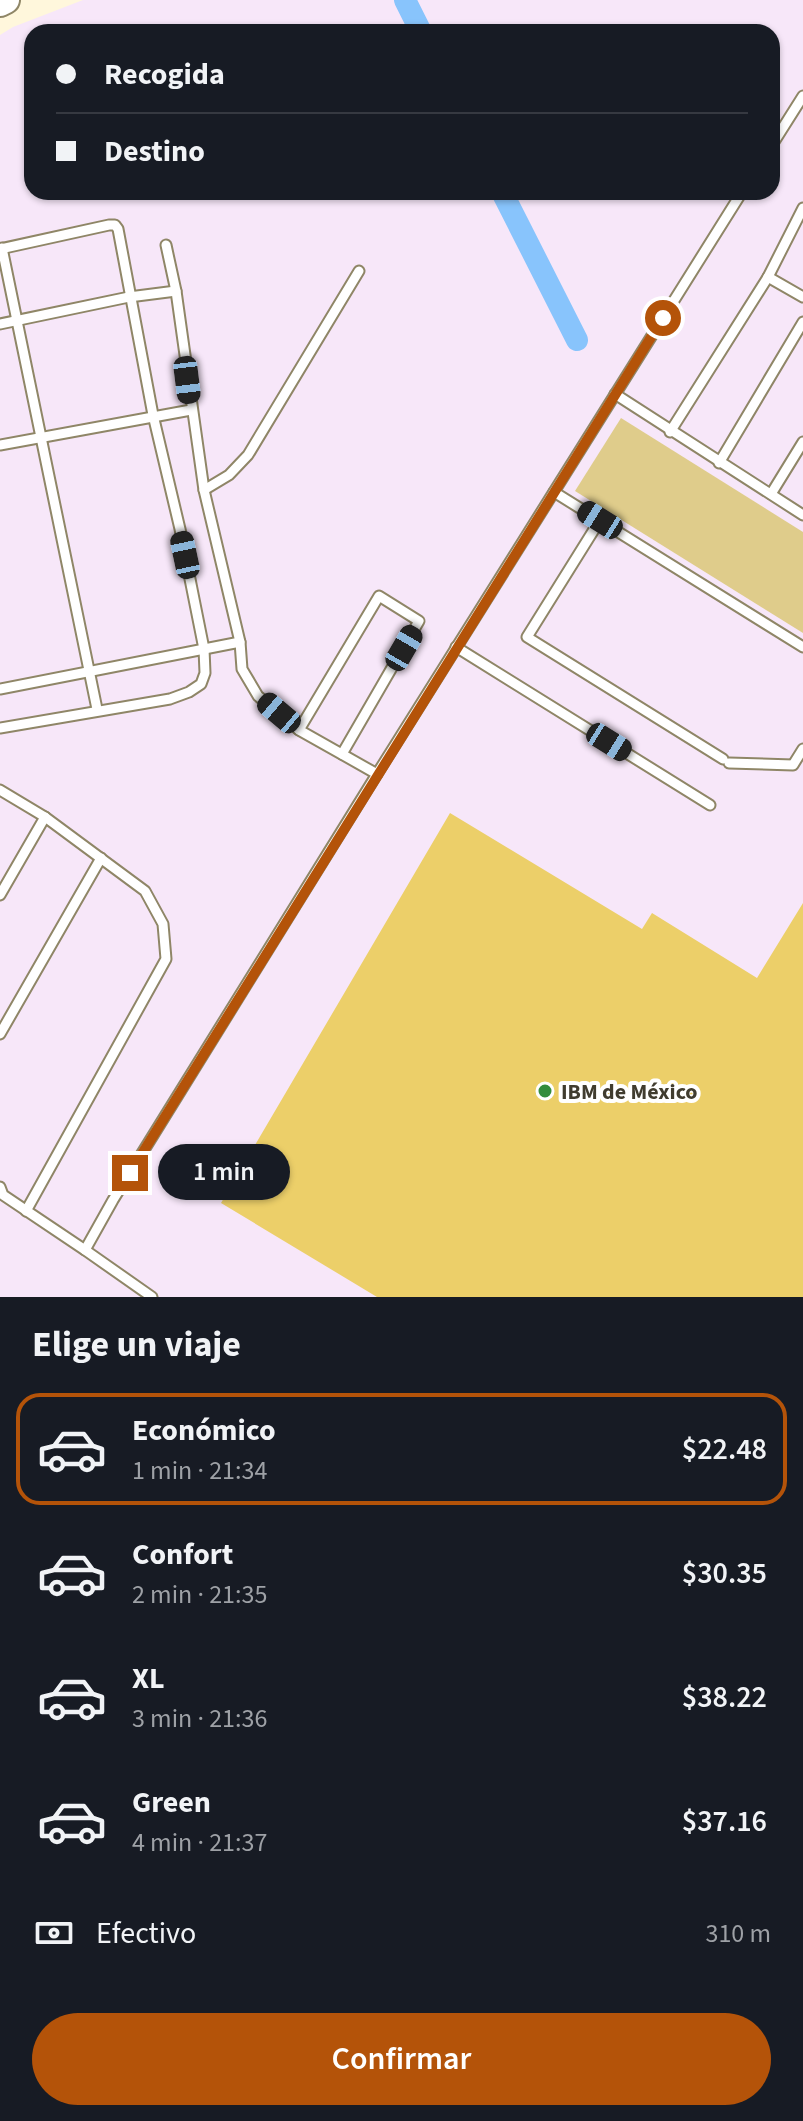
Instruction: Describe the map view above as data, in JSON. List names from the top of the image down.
{
  "places": ["IBM de México"],
  "page": {
    "banner": ["Recogida", "Destino"],
    "bubble": "1 min",
    "heading": "Elige un viaje",
    "list": [
      {
        "name": "Económico",
        "note": "1 min · 21:34",
        "value": "$22.48"
      },
      {
        "name": "Confort",
        "note": "2 min · 21:35",
        "value": "$30.35"
      },
      {
        "name": "XL",
        "note": "3 min · 21:36",
        "value": "$38.22"
      },
      {
        "name": "Green",
        "note": "4 min · 21:37",
        "value": "$37.16"
      }
    ],
    "pay": ["Efectivo", "310 m"],
    "buttons": "Confirmar"
  }
}
